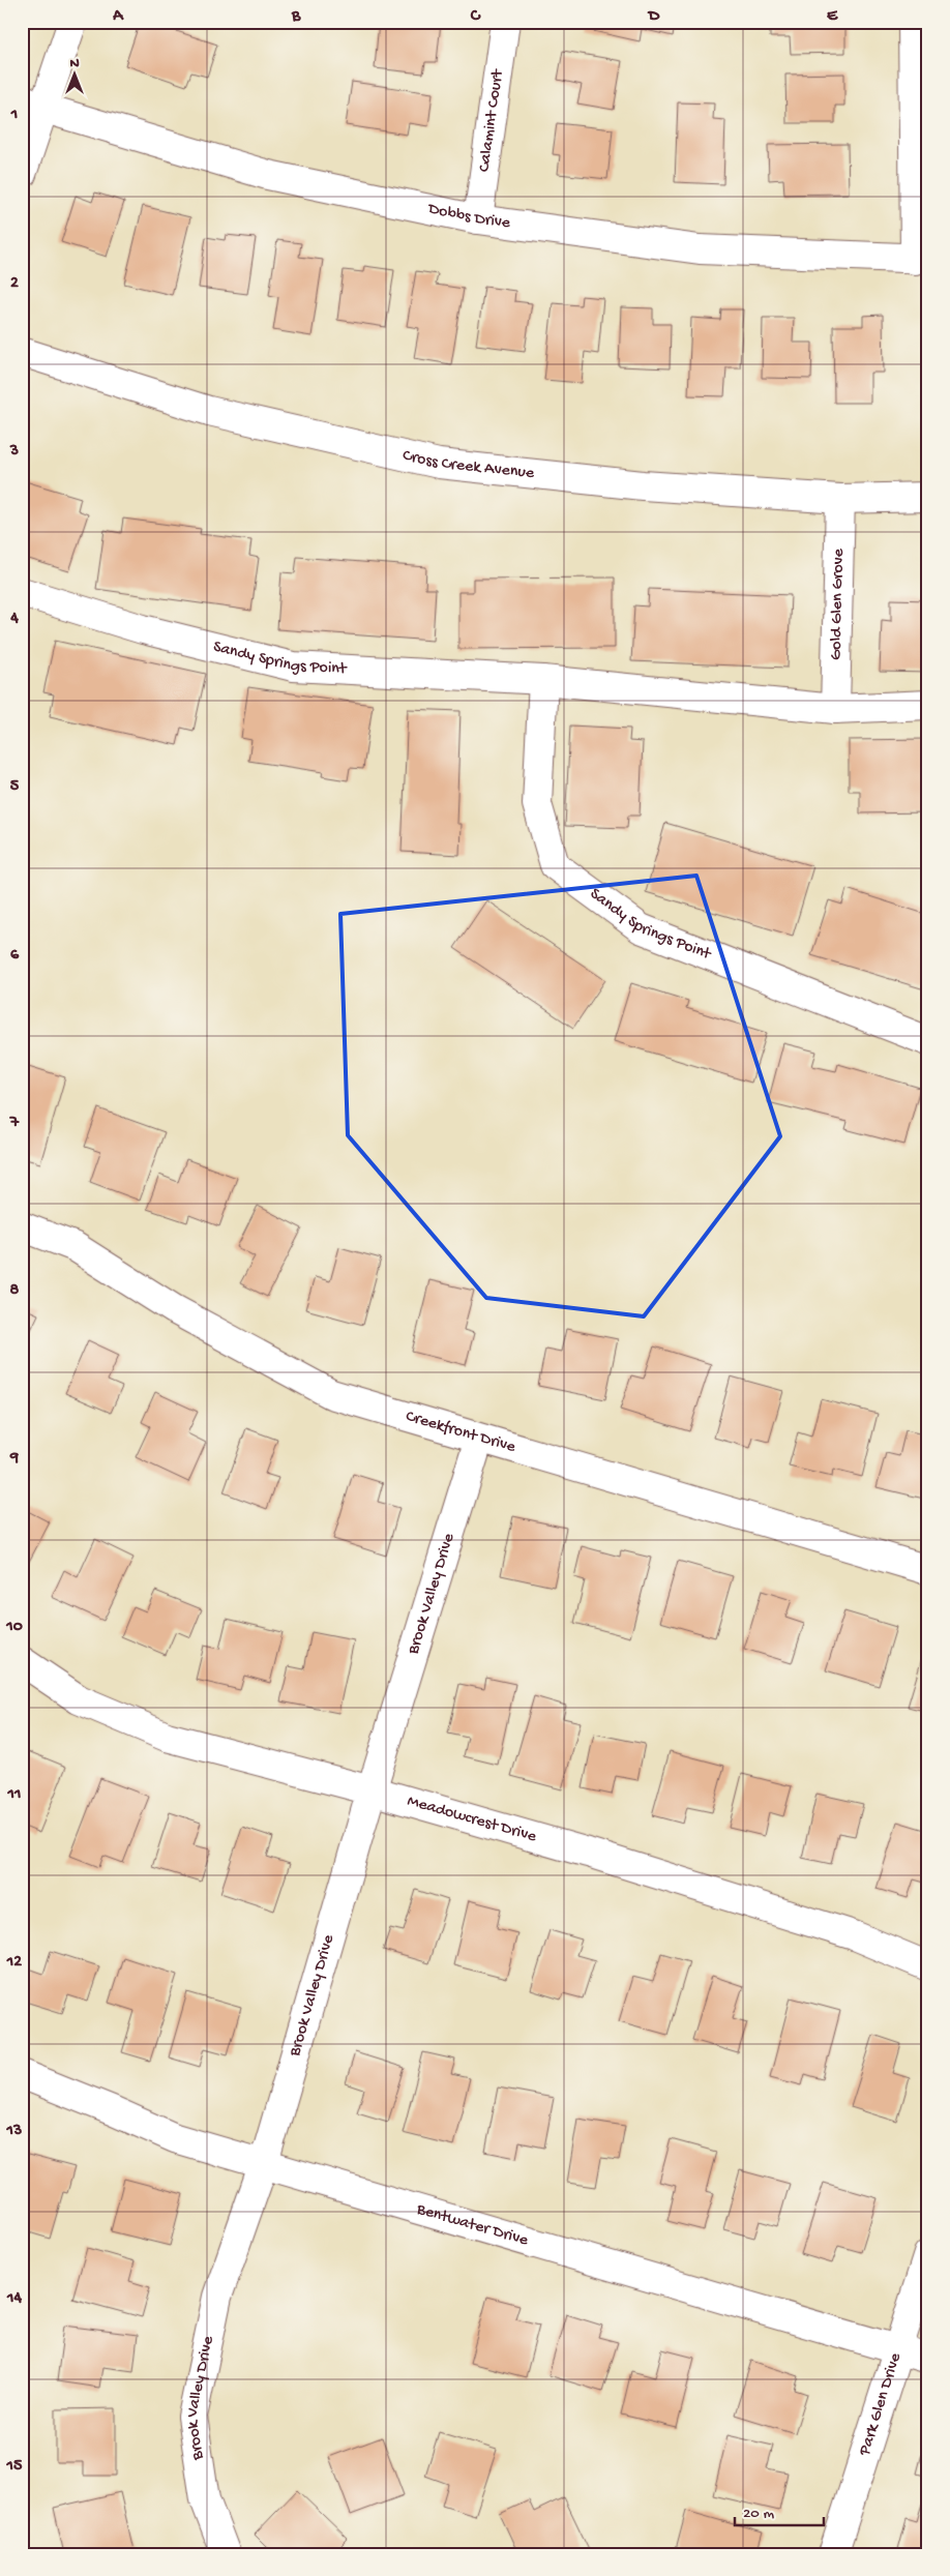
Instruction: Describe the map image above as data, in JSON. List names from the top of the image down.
{
  "streets": {
    "street": [
      "Calamint Court",
      "Dobbs Drive",
      "Cross Creek Avenue",
      "Gold Glen Grove",
      "Sandy Springs Point",
      "Creekfront Drive",
      "Brook Valley Drive",
      "Meadowcrest Drive",
      "Bentwater Drive",
      "Park Glen Drive"
    ]
  },
  "crossings": [
    ["Calamint Court", "Dobbs Drive"],
    ["Cross Creek Avenue", "Gold Glen Grove"],
    ["Gold Glen Grove", "Sandy Springs Point"],
    ["Creekfront Drive", "Brook Valley Drive"],
    ["Brook Valley Drive", "Meadowcrest Drive"],
    ["Brook Valley Drive", "Bentwater Drive"],
    ["Bentwater Drive", "Park Glen Drive"]
  ],
  "scale_bar": "20 m",
  "north": "top",
  "grid": {
    "columns": [
      "A",
      "B",
      "C",
      "D",
      "E"
    ],
    "rows": [
      "1",
      "2",
      "3",
      "4",
      "5",
      "6",
      "7",
      "8",
      "9",
      "10",
      "11",
      "12",
      "13",
      "14",
      "15"
    ]
  }
}
